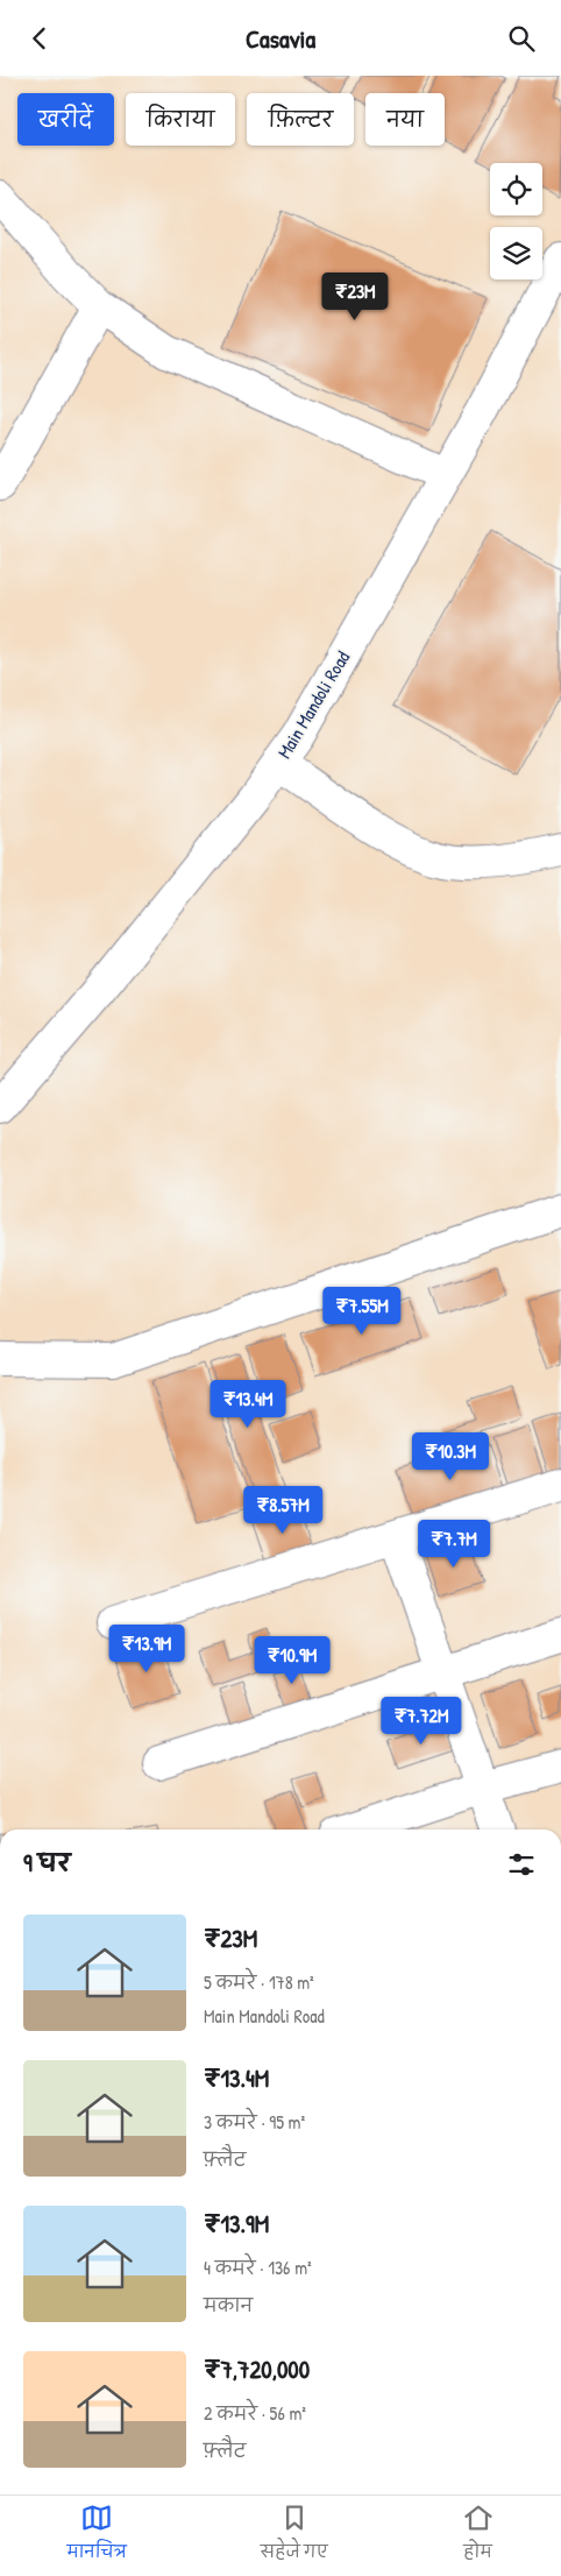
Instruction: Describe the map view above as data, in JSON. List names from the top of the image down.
{
  "streets": {
    "street": ["Main Mandoli Road"]
  },
  "page": {
    "header": "Casavia",
    "chip": [
      "खरीदें",
      "किराया",
      "फ़िल्टर",
      "नया"
    ],
    "price": [
      "₹23M",
      "₹7.55M",
      "₹13.4M",
      "₹10.3M",
      "₹8.57M",
      "₹7.7M",
      "₹13.9M",
      "₹10.9M",
      "₹7.72M"
    ],
    "heading": "9 घर",
    "list": [
      {
        "name": "₹23M",
        "note": "5 कमरे · 178 m² · Main Mandoli Road"
      },
      {
        "name": "₹13.4M",
        "note": "3 कमरे · 95 m² · फ़्लैट"
      },
      {
        "name": "₹13.9M",
        "note": "4 कमरे · 136 m² · मकान"
      },
      {
        "name": "₹7,720,000",
        "note": "2 कमरे · 56 m² · फ़्लैट"
      }
    ],
    "tabs": ["मानचित्र", "सहेजे गए", "होम"]
  }
}
